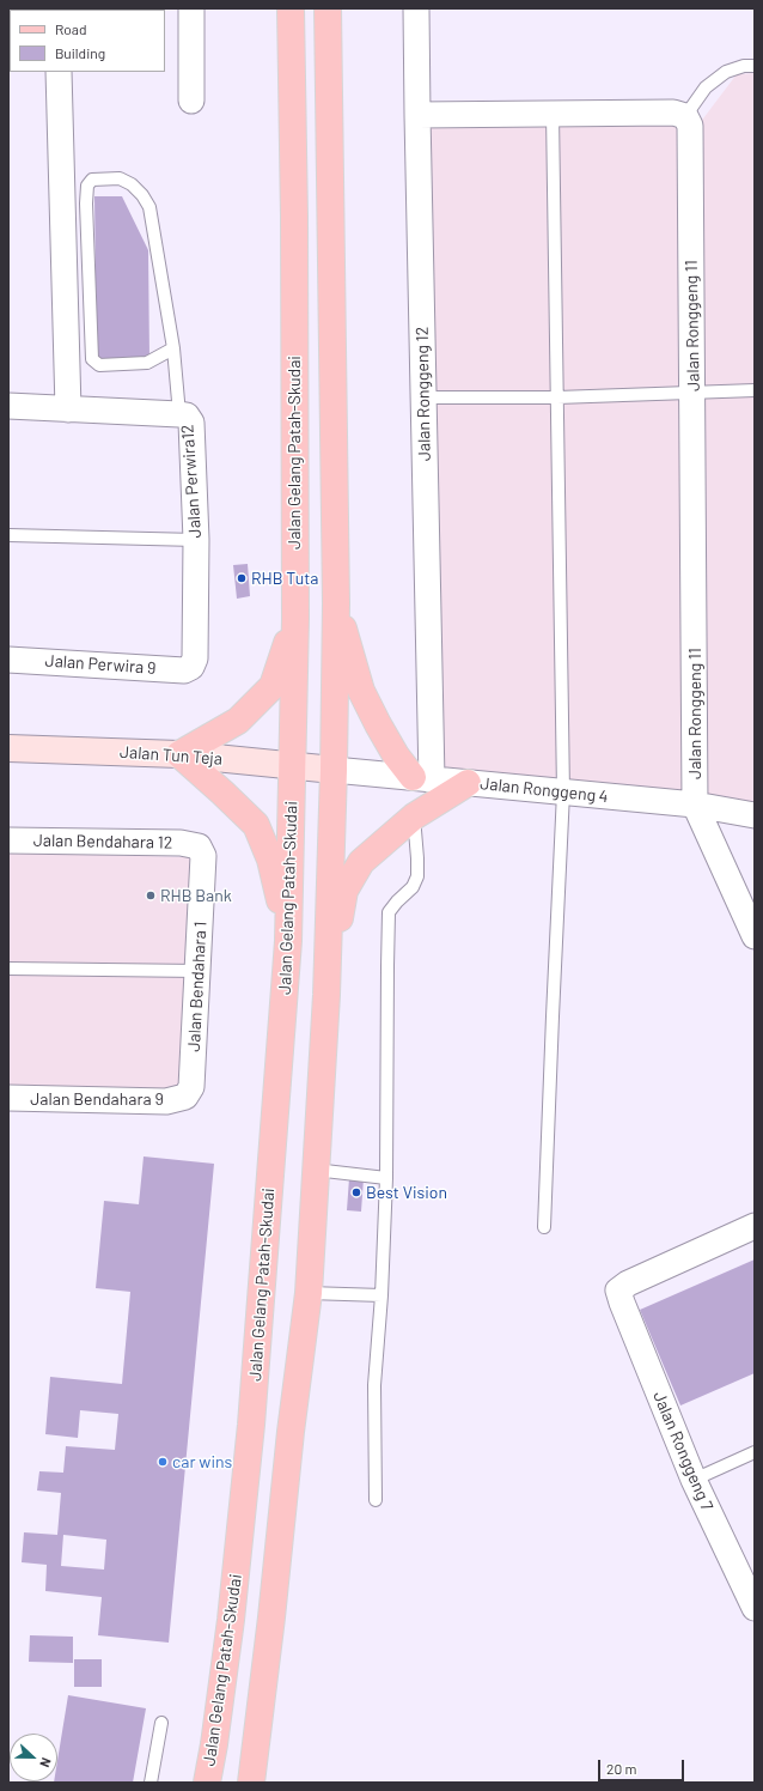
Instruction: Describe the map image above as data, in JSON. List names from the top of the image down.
{
  "streets": {
    "main road": ["Jalan Gelang Patah-Skudai"],
    "street": [
      "Jalan Ronggeng 11",
      "Jalan Ronggeng 12",
      "Jalan Perwira12",
      "Jalan Perwira 9",
      "Jalan Tun Teja",
      "Jalan Ronggeng 4",
      "Jalan Bendahara 12",
      "Jalan Bendahara 1",
      "Jalan Bendahara 9",
      "Jalan Ronggeng 7"
    ]
  },
  "crossings": [
    ["Jalan Ronggeng 11", "Jalan Ronggeng 4"],
    ["Jalan Ronggeng 12", "Jalan Ronggeng 4"],
    ["Jalan Gelang Patah-Skudai", "Jalan Tun Teja"],
    ["Jalan Perwira12", "Jalan Perwira 9"],
    ["Jalan Tun Teja", "Jalan Ronggeng 4"],
    ["Jalan Bendahara 12", "Jalan Bendahara 1"],
    ["Jalan Bendahara 1", "Jalan Bendahara 9"]
  ],
  "places": [
    "RHB Tuta",
    "RHB Bank",
    "Best Vision",
    "car wins"
  ],
  "legend": ["Road", "Building"],
  "scale_bar": "20 m",
  "north": "right"
}
